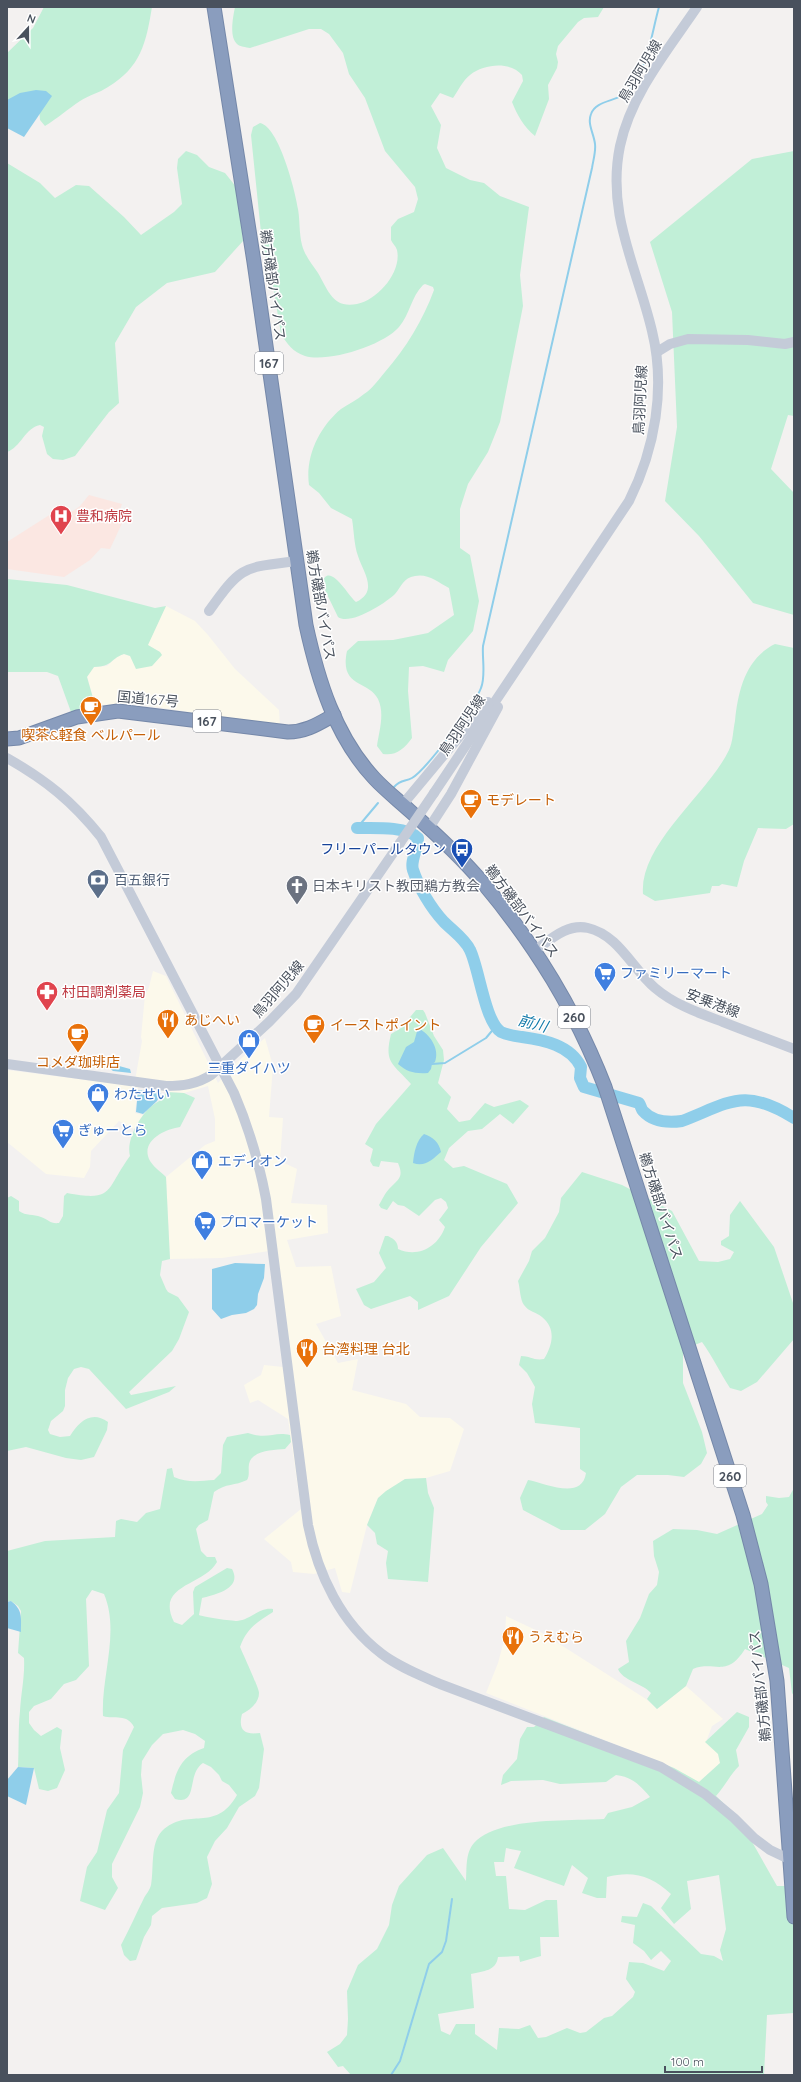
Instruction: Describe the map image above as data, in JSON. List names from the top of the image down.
{
  "streets": {
    "highway": [
      "鵜方磯部バイパス",
      "167",
      "国道167号",
      "260"
    ],
    "main road": ["鳥羽阿児線", "安乗港線"]
  },
  "crossings": [
    ["鵜方磯部バイパス", "国道167号"],
    ["鵜方磯部バイパス", "安乗港線"],
    ["鵜方磯部バイパス", "260"]
  ],
  "water": ["前川"],
  "places": {
    "hospital": ["豊和病院"],
    "cafe": [
      "喫茶&軽食 ベルパール",
      "モデレート",
      "イーストポイント",
      "コメダ珈琲店"
    ],
    "bus stop": ["フリーパールタウン"],
    "bank": ["百五銀行"],
    "church": ["日本キリスト教団鵜方教会"],
    "supermarket": ["ファミリーマート", "ぎゅーとら", "プロマーケット"],
    "pharmacy": ["村田調剤薬局"],
    "restaurant": ["あじへい", "台湾料理 台北", "うえむら"],
    "shop": ["三重ダイハツ", "わたせい", "エディオン"]
  },
  "scale_bar": "100 m",
  "north": "top"
}
